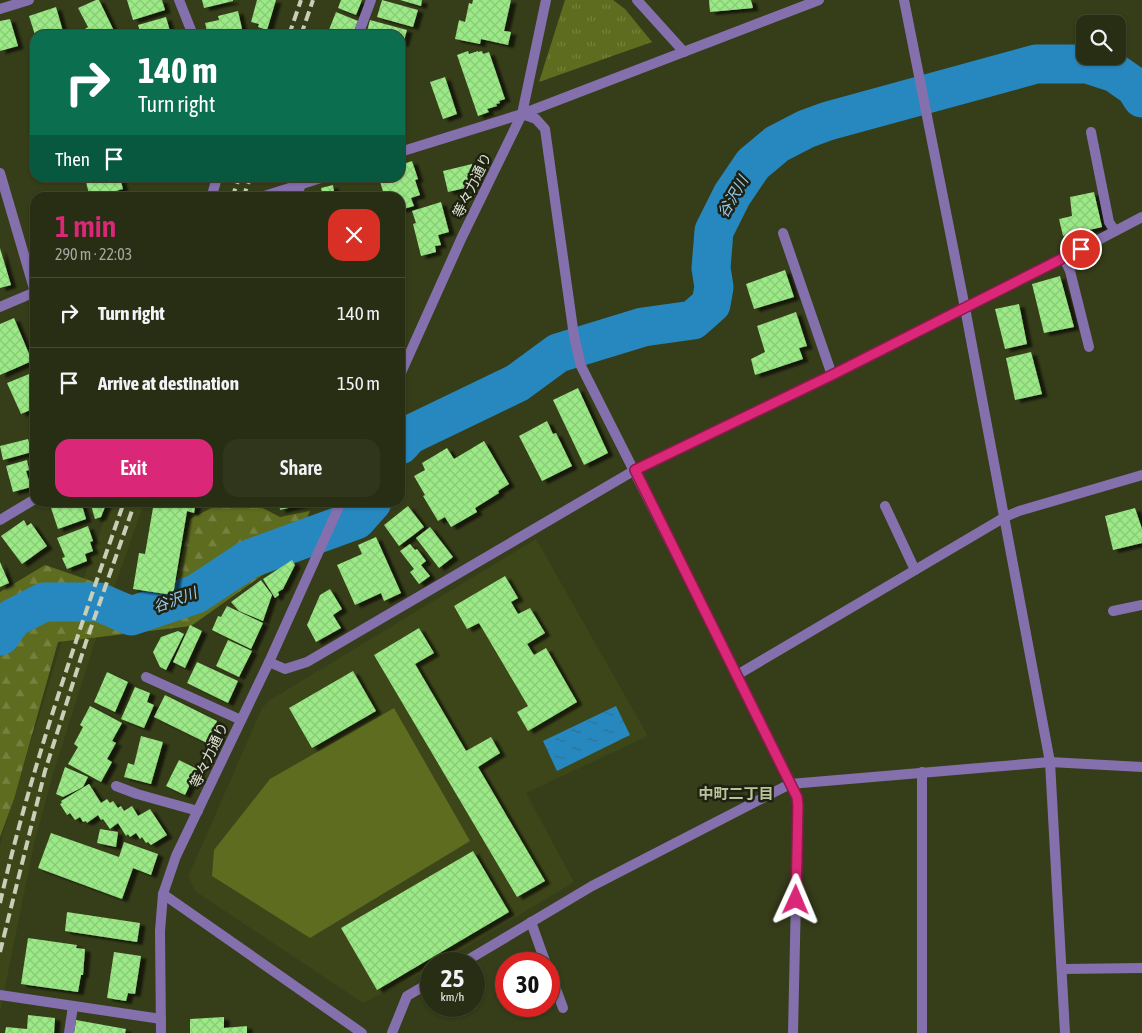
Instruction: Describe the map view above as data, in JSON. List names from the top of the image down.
{
  "streets": {
    "street": ["等々力通り"]
  },
  "districts": ["中町二丁目"],
  "water": ["谷沢川"],
  "page": {
    "turn": ["140 m", "Turn right"],
    "then": "Then",
    "heading": ["1 min", "290 m · 22:03"],
    "list": [
      {
        "name": "Turn right",
        "value": "140 m"
      },
      {
        "name": "Arrive at destination",
        "value": "150 m"
      }
    ],
    "buttons": ["Exit", "Share"],
    "speed": "25 km/h",
    "limit": "30"
  }
}
